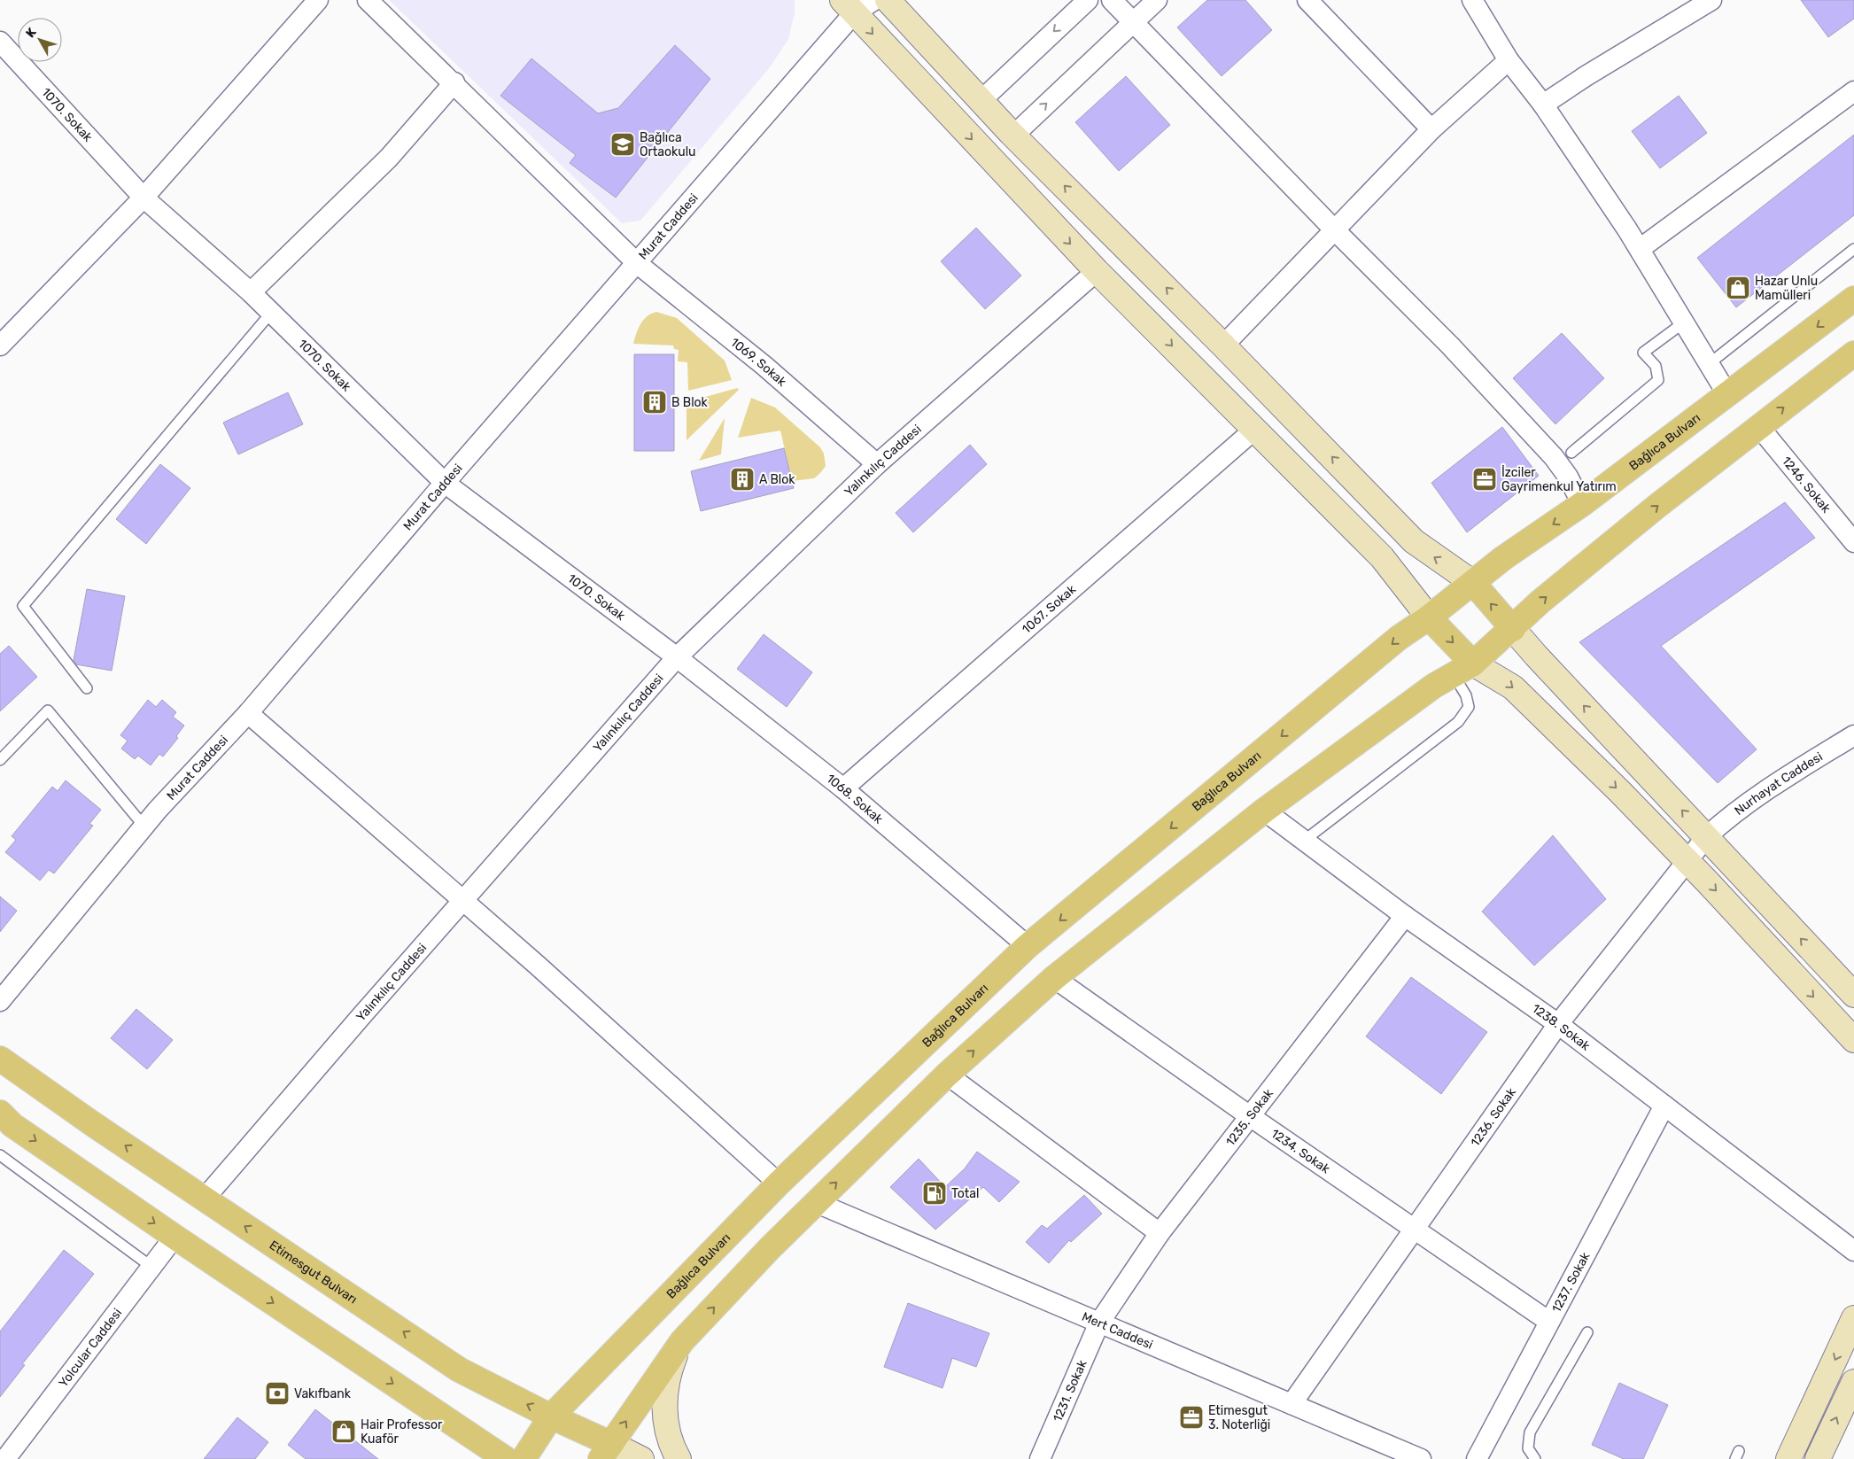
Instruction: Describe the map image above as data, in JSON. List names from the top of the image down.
{
  "streets": {
    "main road": ["Bağlıca Bulvarı", "Etimesgut Bulvarı"],
    "street": [
      "1070. Sokak",
      "Murat Caddesi",
      "1069. Sokak",
      "Yalınkılıç Caddesi",
      "1246. Sokak",
      "1067. Sokak",
      "Nurhayat Caddesi",
      "1068. Sokak",
      "1238. Sokak",
      "1236. Sokak",
      "1235. Sokak",
      "1234. Sokak",
      "1237. Sokak",
      "Mert Caddesi",
      "Yolcular Caddesi",
      "1231. Sokak"
    ]
  },
  "crossings": [
    ["1070. Sokak", "Murat Caddesi"],
    ["1070. Sokak", "Yalınkılıç Caddesi"],
    ["1070. Sokak", "1068. Sokak"],
    ["Murat Caddesi", "1069. Sokak"],
    ["1069. Sokak", "Yalınkılıç Caddesi"],
    ["Bağlıca Bulvarı", "1068. Sokak"],
    ["Bağlıca Bulvarı", "Etimesgut Bulvarı"],
    ["Yalınkılıç Caddesi", "1068. Sokak"],
    ["Yalınkılıç Caddesi", "Etimesgut Bulvarı"],
    ["1067. Sokak", "1068. Sokak"],
    ["Nurhayat Caddesi", "1236. Sokak"],
    ["1238. Sokak", "1236. Sokak"],
    ["1238. Sokak", "1235. Sokak"],
    ["1238. Sokak", "1237. Sokak"],
    ["1236. Sokak", "1234. Sokak"],
    ["1236. Sokak", "Mert Caddesi"],
    ["1235. Sokak", "1234. Sokak"],
    ["1235. Sokak", "Mert Caddesi"],
    ["1235. Sokak", "1231. Sokak"],
    ["1234. Sokak", "1237. Sokak"],
    ["Mert Caddesi", "1231. Sokak"]
  ],
  "places": {
    "school or university": ["Bağlıca Ortaokulu"],
    "shop": ["Hazar Unlu Mamülleri", "Hair Professor Kuaför"],
    "building": ["B Blok", "A Blok"],
    "office": ["İzciler Gayrimenkul Yatırım", "Etimesgut 3. Noterliği"],
    "fuel station": ["Total"],
    "bank": ["Vakıfbank"]
  },
  "north": "top left"
}
